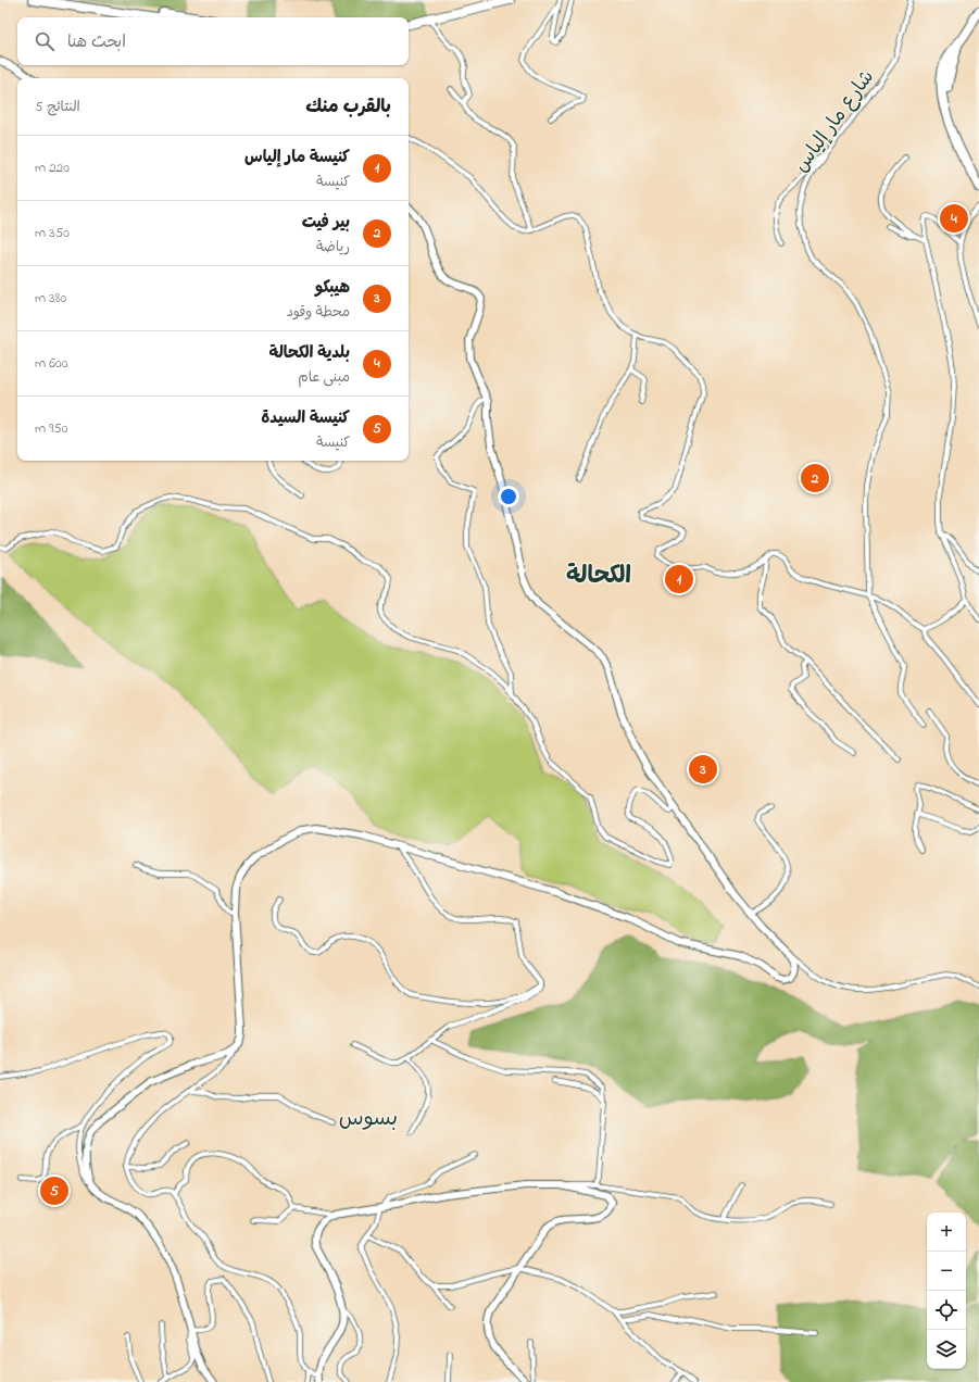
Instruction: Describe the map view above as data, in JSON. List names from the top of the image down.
{
  "streets": {
    "street": ["شارع مار إلياس"]
  },
  "districts": ["الكحالة", "بسوس"],
  "page": {
    "search": "ابحث هنا",
    "heading": ["بالقرب منك", "النتائج: 5"],
    "list": [
      {
        "mark": "1",
        "name": "كنيسة مار إلياس",
        "note": "كنيسة",
        "value": "220 m"
      },
      {
        "mark": "2",
        "name": "بير فيت",
        "note": "رياضة",
        "value": "350 m"
      },
      {
        "mark": "3",
        "name": "هيبكو",
        "note": "محطة وقود",
        "value": "380 m"
      },
      {
        "mark": "4",
        "name": "بلدية الكحالة",
        "note": "مبنى عام",
        "value": "600 m"
      },
      {
        "mark": "5",
        "name": "كنيسة السيدة",
        "note": "كنيسة",
        "value": "950 m"
      }
    ],
    "pins": [
      "4",
      "2",
      "1",
      "3",
      "5"
    ],
    "map_buttons": ["+", "−"]
  }
}
